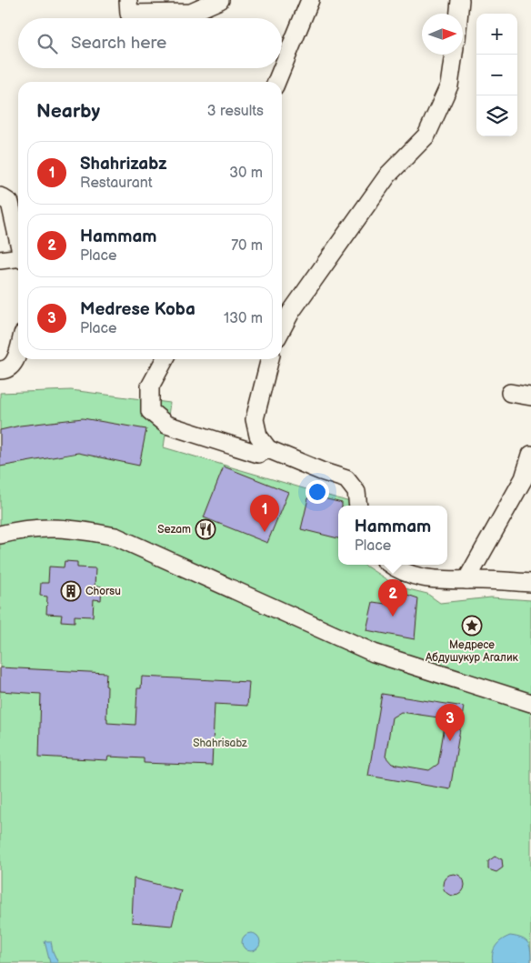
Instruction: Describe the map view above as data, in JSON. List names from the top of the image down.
{
  "parks": ["Shahrisabz"],
  "places": {
    "restaurant": ["Sezam"],
    "building": ["Chorsu"],
    "place": ["Медресе Абдушукур Агалик"]
  },
  "north": "right",
  "page": {
    "map_buttons": ["+", "−"],
    "search": "Search here",
    "heading": ["Nearby", "3 results"],
    "list": [
      {
        "mark": "1",
        "name": "Shahrizabz",
        "note": "Restaurant",
        "value": "30 m"
      },
      {
        "mark": "2",
        "name": "Hammam",
        "note": "Place",
        "value": "70 m"
      },
      {
        "mark": "3",
        "name": "Medrese Koba",
        "note": "Place",
        "value": "130 m"
      }
    ],
    "pins": ["1", "2", "3"],
    "popup": ["Hammam", "Place"]
  }
}
